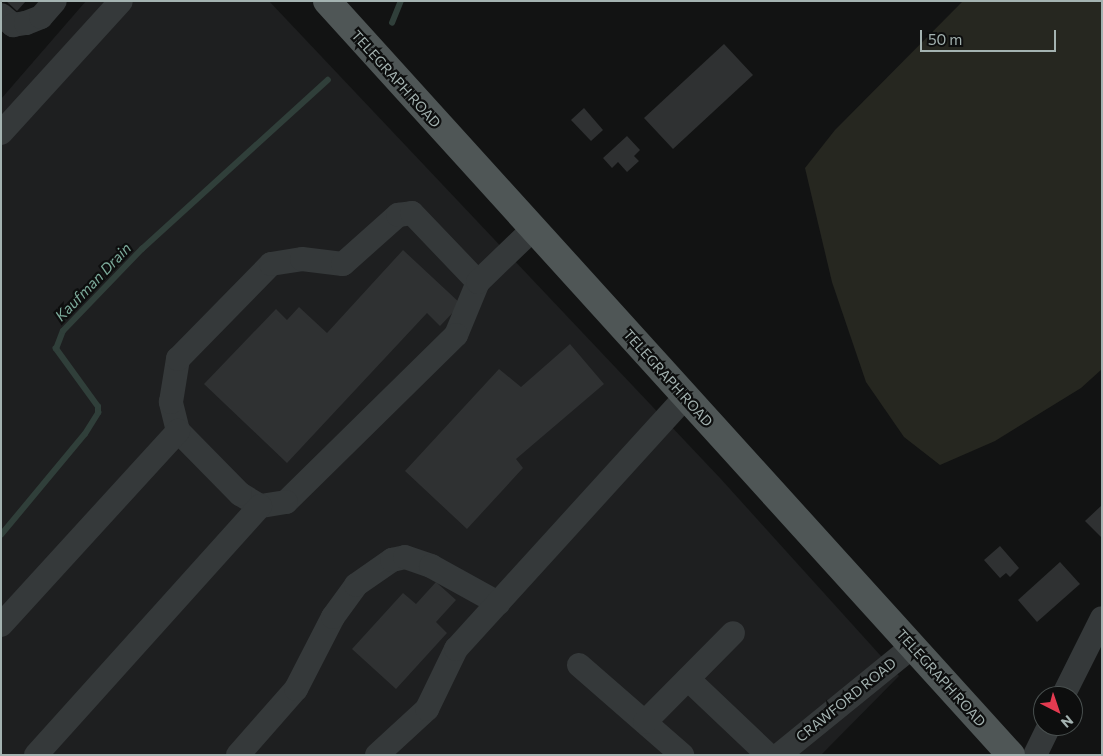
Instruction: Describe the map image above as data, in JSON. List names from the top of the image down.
{
  "streets": {
    "main road": ["TELEGRAPH ROAD"],
    "street": ["CRAWFORD ROAD"]
  },
  "crossings": [
    ["TELEGRAPH ROAD", "CRAWFORD ROAD"]
  ],
  "water": ["Kaufman Drain"],
  "scale_bar": "50 m",
  "north": "bottom right"
}
